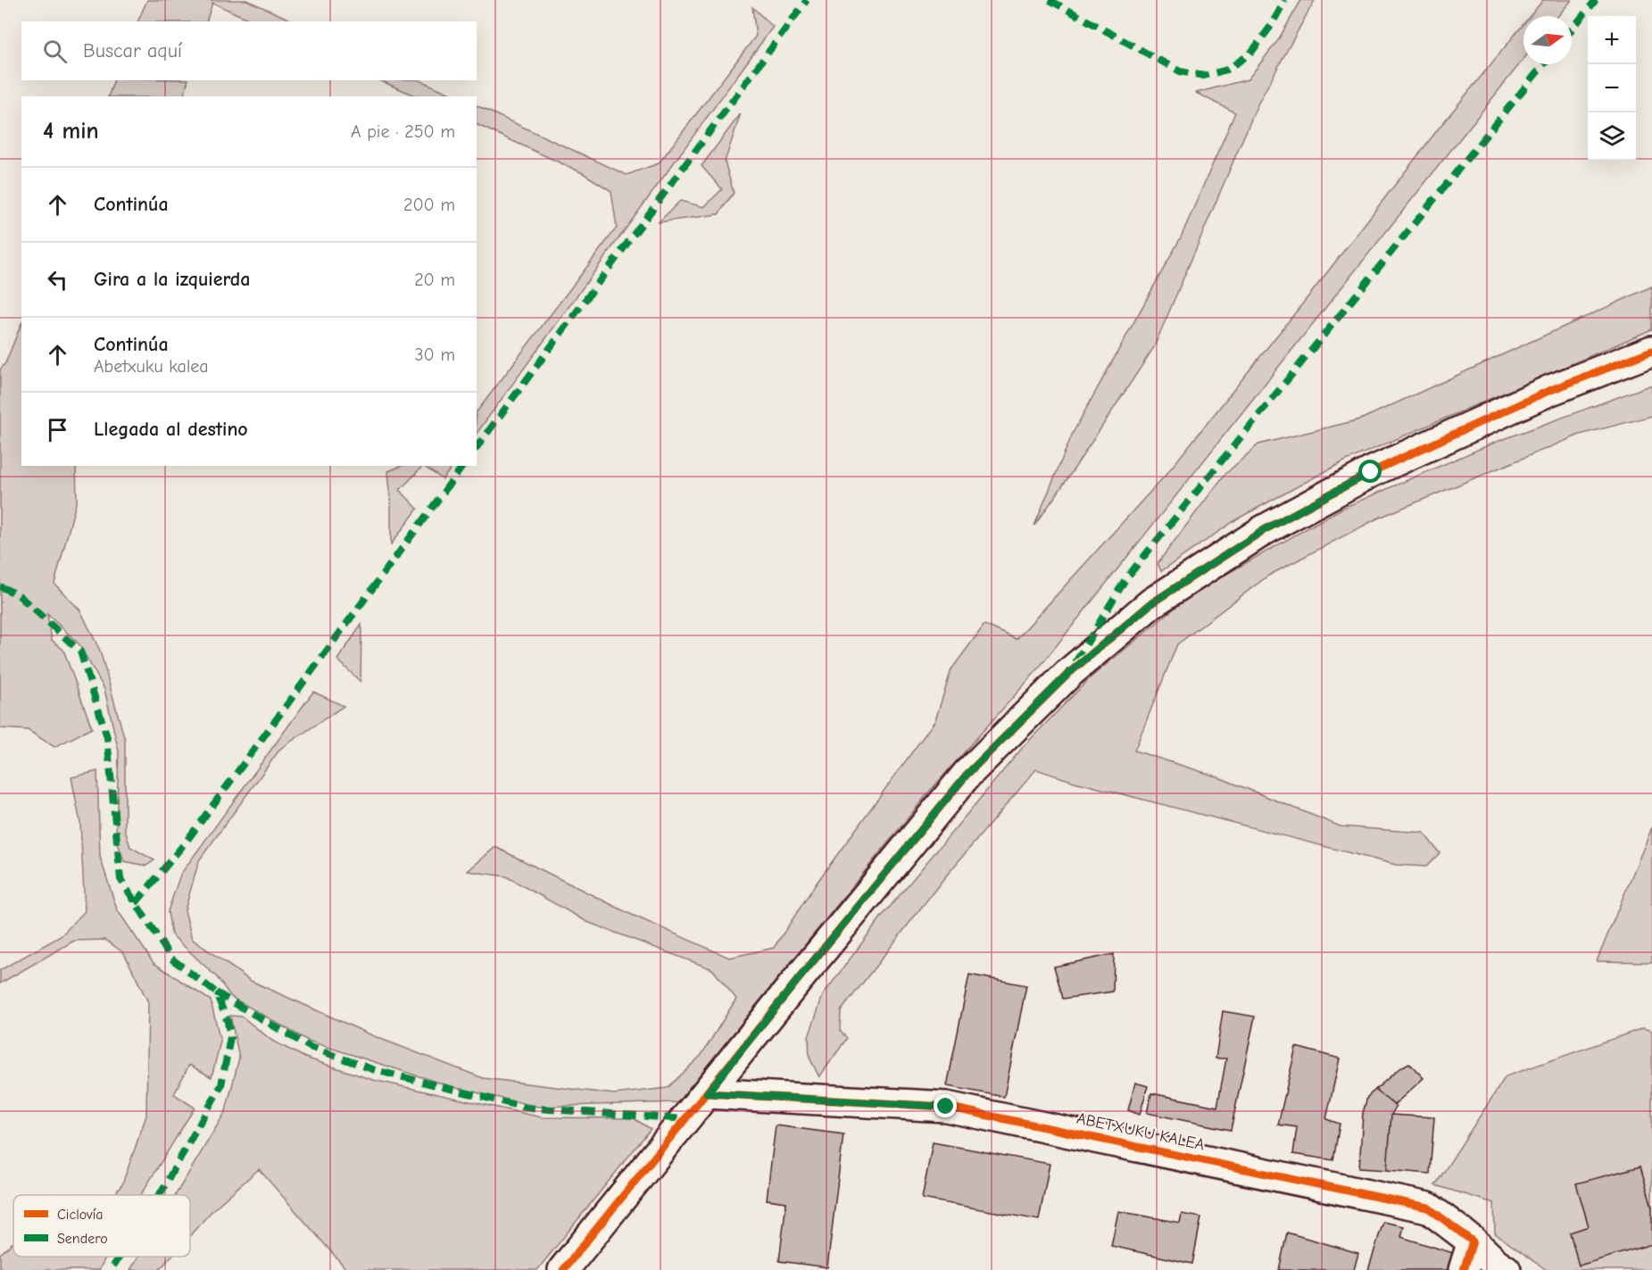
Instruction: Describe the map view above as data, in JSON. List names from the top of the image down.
{
  "streets": {
    "street": ["ABETXUKU KALEA"]
  },
  "legend": ["Ciclovía", "Sendero"],
  "north": "right",
  "page": {
    "map_buttons": ["+", "−"],
    "search": "Buscar aquí",
    "heading": ["4 min", "A pie · 250 m"],
    "list": [
      ["Continúa", "200 m"],
      ["Gira a la izquierda", "20 m"],
      ["Continúa", "Abetxuku kalea", "30 m"],
      "Llegada al destino"
    ]
  }
}
